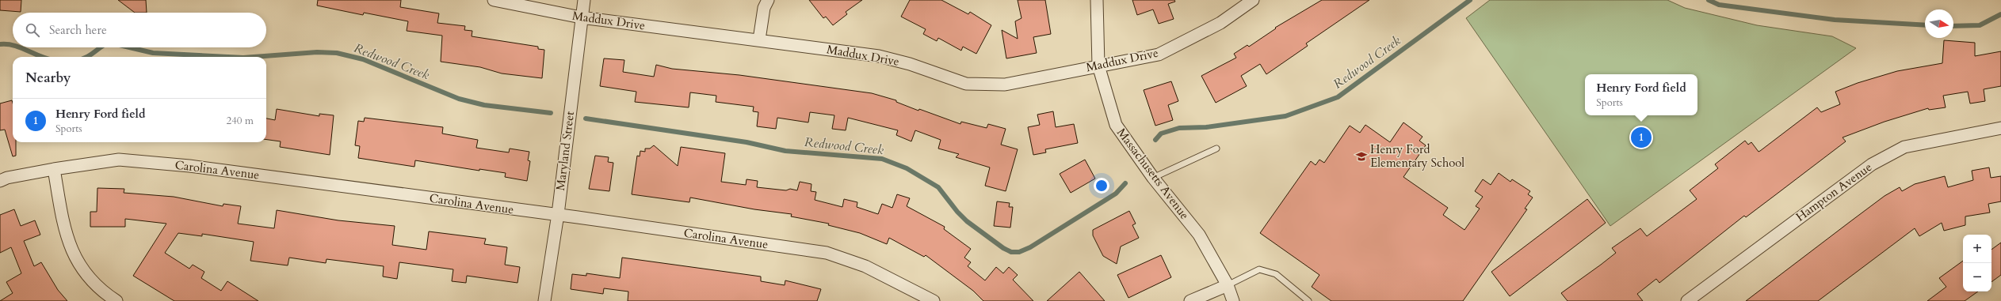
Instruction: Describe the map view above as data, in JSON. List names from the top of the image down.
{
  "streets": {
    "street": [
      "Maddux Drive",
      "Maryland Street",
      "Carolina Avenue",
      "Massachusetts Avenue",
      "Hampton Avenue"
    ]
  },
  "crossings": [
    ["Maddux Drive", "Maryland Street"],
    ["Maddux Drive", "Massachusetts Avenue"],
    ["Maryland Street", "Carolina Avenue"]
  ],
  "water": ["Redwood Creek"],
  "places": {
    "school or university": ["Henry Ford Elementary School"]
  },
  "north": "right",
  "page": {
    "search": "Search here",
    "heading": "Nearby",
    "popup": ["Henry Ford field", "Sports"],
    "list": [
      {
        "mark": "1",
        "name": "Henry Ford field",
        "note": "Sports",
        "value": "240 m"
      }
    ],
    "pins": "1",
    "map_buttons": ["+", "−"]
  }
}
